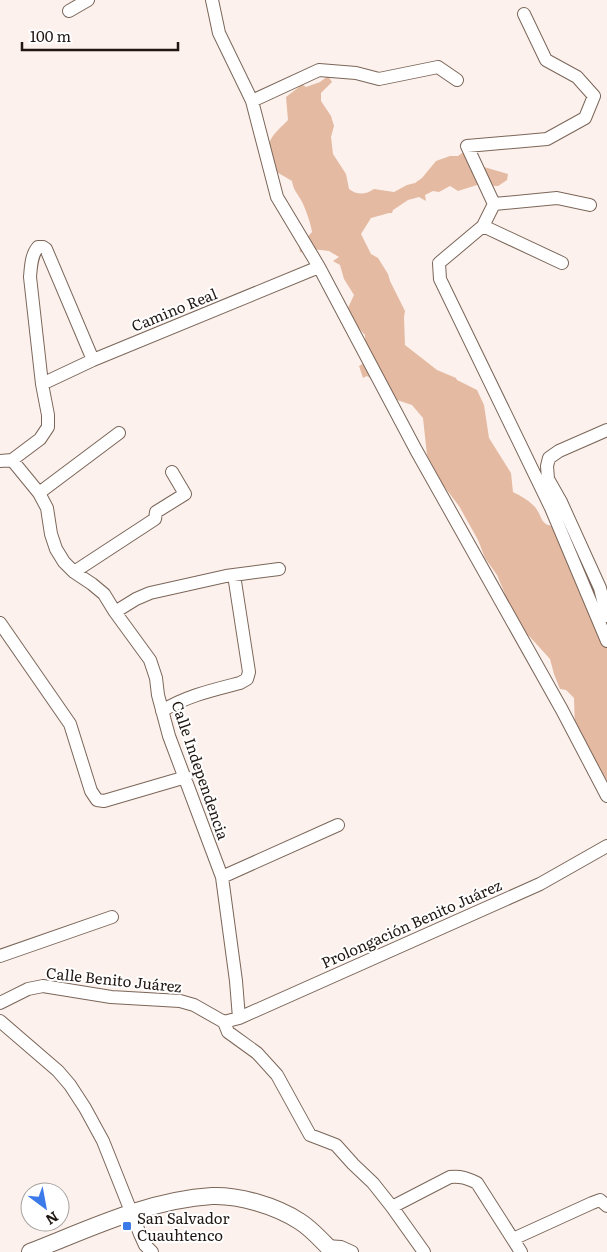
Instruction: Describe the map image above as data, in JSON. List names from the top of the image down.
{
  "streets": {
    "street": [
      "Camino Real",
      "Calle Independencia",
      "Prolongación Benito Juárez",
      "Calle Benito Juárez"
    ]
  },
  "crossings": [
    ["Calle Independencia", "Prolongación Benito Juárez"],
    ["Prolongación Benito Juárez", "Calle Benito Juárez"]
  ],
  "places": {
    "transit": ["San Salvador Cuauhtenco"]
  },
  "scale_bar": "100 m",
  "north": "bottom right"
}
